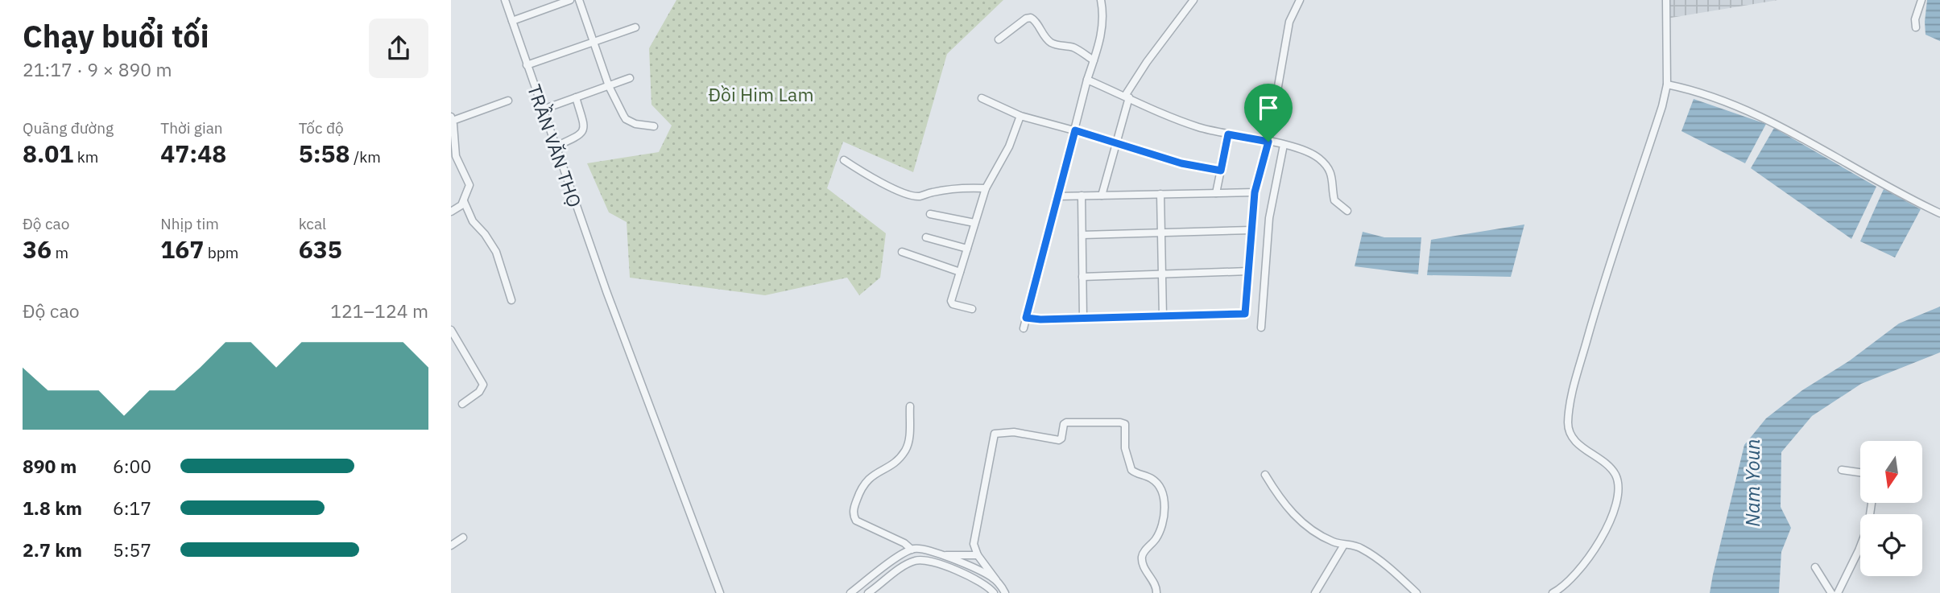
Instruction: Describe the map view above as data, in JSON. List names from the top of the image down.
{
  "streets": {
    "street": ["TRẦN VĂN THỌ"]
  },
  "water": ["Nam Youn"],
  "parks": ["Đồi Him Lam"],
  "north": "bottom",
  "page": {
    "heading": ["Chạy buổi tối", "21:17 · 9 × 890 m"],
    "stats": [
      ["Quãng đường", "8.01 km"],
      ["Thời gian", "47:48"],
      ["Tốc độ", "5:58 /km"],
      ["Độ cao", "36 m"],
      ["Nhịp tim", "167 bpm"],
      ["kcal", "635"]
    ],
    "chart": ["Độ cao", "121–124 m"],
    "list": [
      {
        "name": "890 m",
        "note": "6:00"
      },
      {
        "name": "1.8 km",
        "note": "6:17"
      },
      {
        "name": "2.7 km",
        "note": "5:57"
      }
    ]
  }
}
